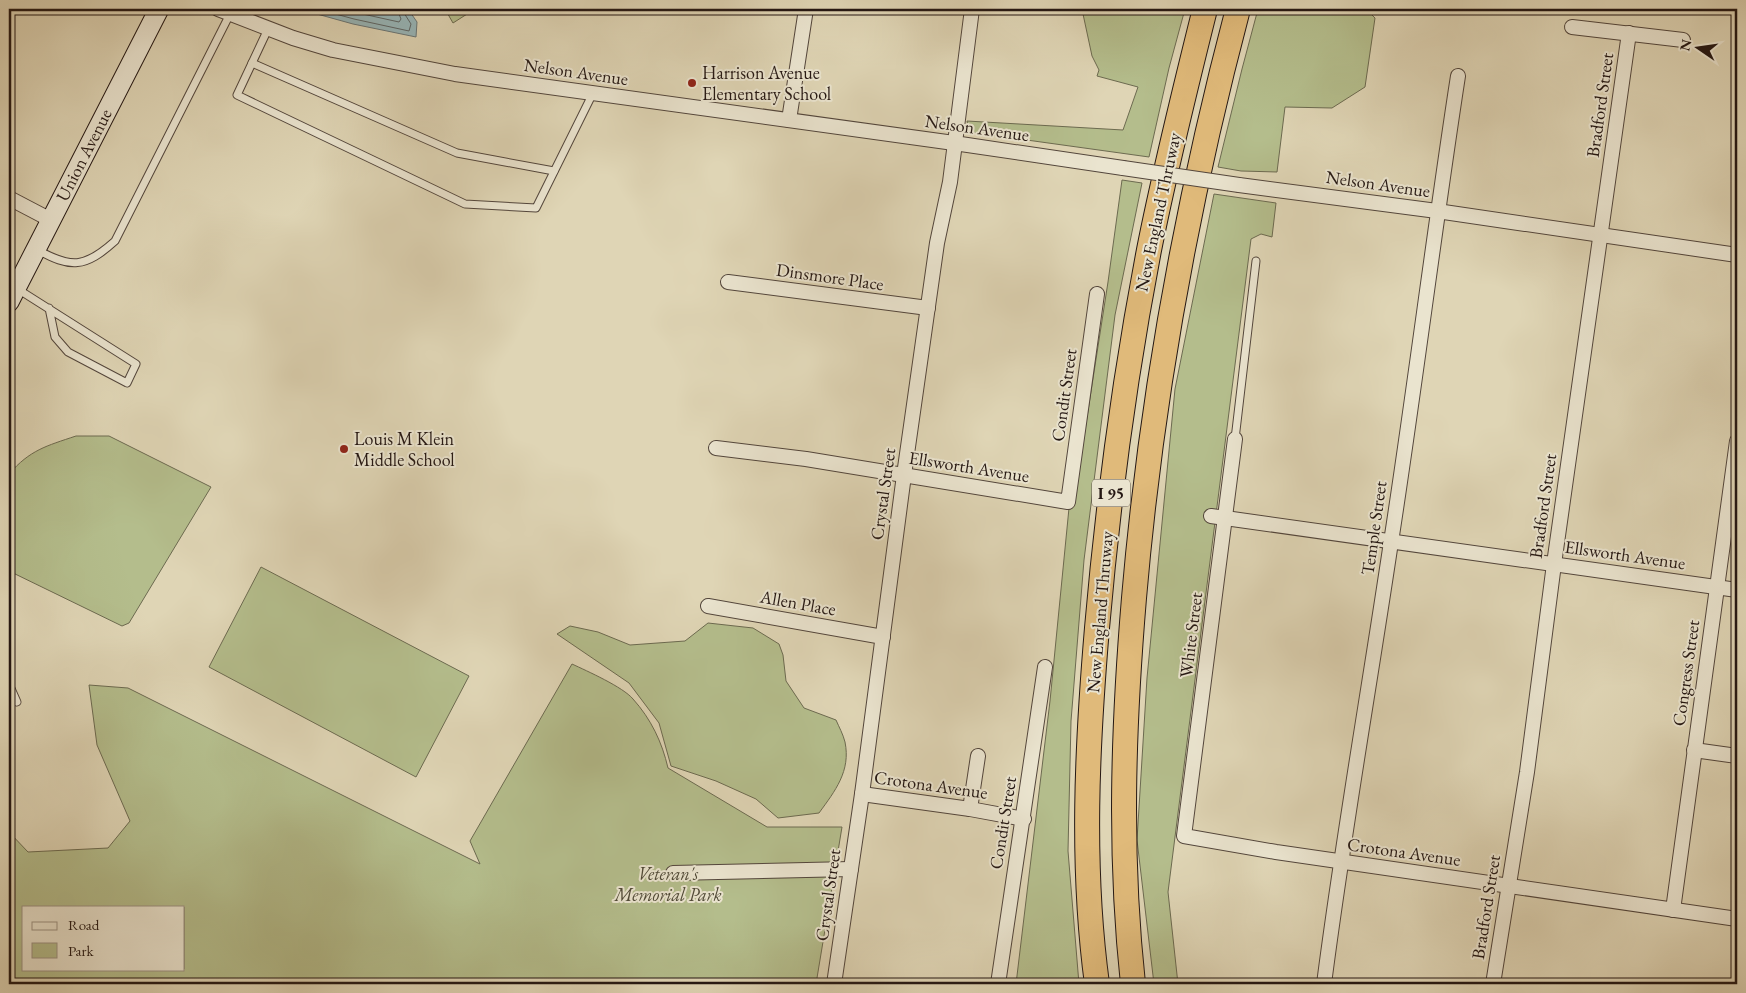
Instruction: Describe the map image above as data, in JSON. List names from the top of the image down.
{
  "streets": {
    "highway": ["New England Thruway", "I 95"],
    "street": [
      "Nelson Avenue",
      "Bradford Street",
      "Union Avenue",
      "Dinsmore Place",
      "Condit Street",
      "Ellsworth Avenue",
      "Crystal Street",
      "Temple Street",
      "Allen Place",
      "White Street",
      "Congress Street",
      "Crotona Avenue"
    ]
  },
  "crossings": [
    ["Nelson Avenue", "Bradford Street"],
    ["Nelson Avenue", "Crystal Street"],
    ["Nelson Avenue", "Temple Street"],
    ["Bradford Street", "Ellsworth Avenue"],
    ["Bradford Street", "Crotona Avenue"],
    ["Dinsmore Place", "Crystal Street"],
    ["Condit Street", "Ellsworth Avenue"],
    ["Condit Street", "Crotona Avenue"],
    ["Ellsworth Avenue", "Crystal Street"],
    ["Ellsworth Avenue", "Temple Street"],
    ["Ellsworth Avenue", "White Street"],
    ["Ellsworth Avenue", "Congress Street"],
    ["Crystal Street", "Allen Place"],
    ["Crystal Street", "Crotona Avenue"],
    ["Temple Street", "Crotona Avenue"],
    ["White Street", "Crotona Avenue"],
    ["Congress Street", "Crotona Avenue"]
  ],
  "parks": ["Veteran's Memorial Park"],
  "places": ["Harrison Avenue Elementary School", "Louis M Klein Middle School"],
  "legend": ["Road", "Park"],
  "north": "left"
}
